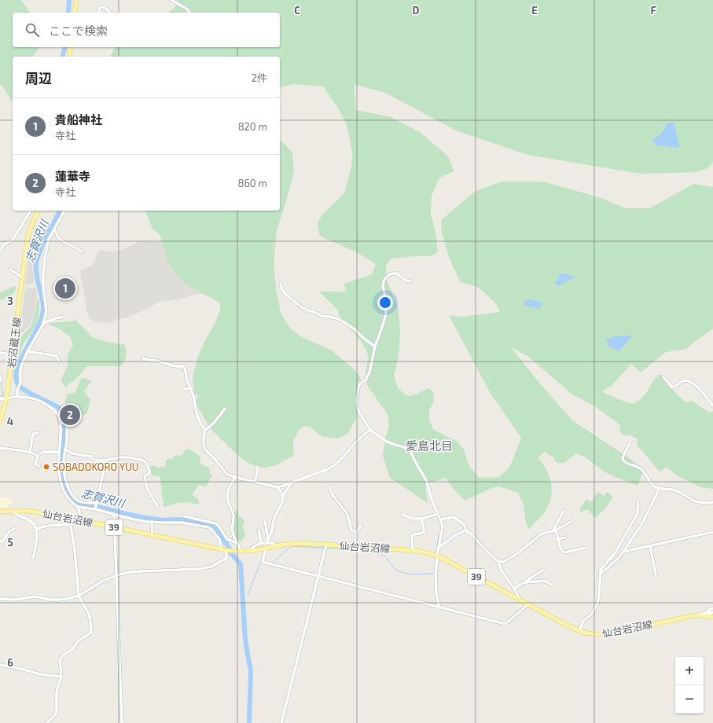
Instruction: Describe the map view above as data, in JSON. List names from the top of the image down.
{
  "streets": {
    "main road": ["岩沼蔵王線", "仙台岩沼線", "39"]
  },
  "districts": ["愛島北目"],
  "water": ["志賀沢川"],
  "places": ["SOBADOKORO YUU"],
  "page": {
    "search": "ここで検索",
    "heading": ["周辺", "2件"],
    "list": [
      {
        "mark": "1",
        "name": "貴船神社",
        "note": "寺社",
        "value": "820 m"
      },
      {
        "mark": "2",
        "name": "蓮華寺",
        "note": "寺社",
        "value": "860 m"
      }
    ],
    "pins": ["1", "2"],
    "map_buttons": ["+", "−"]
  },
  "grid": {
    "columns": [
      "C",
      "D",
      "E",
      "F"
    ],
    "rows": [
      "3",
      "4",
      "5",
      "6"
    ]
  }
}
